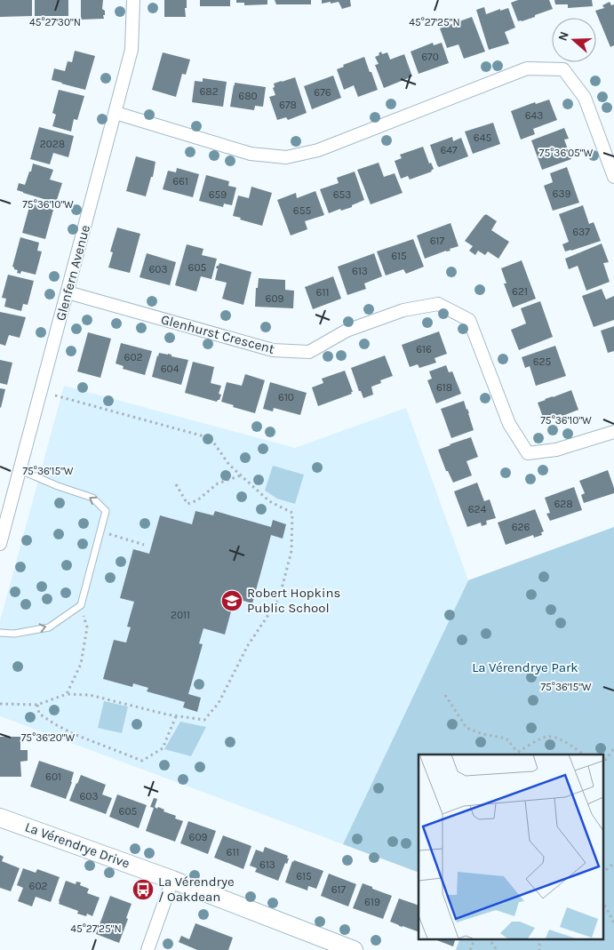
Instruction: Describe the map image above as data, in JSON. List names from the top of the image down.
{
  "streets": {
    "street": ["Glenfern Avenue", "Glenhurst Crescent", "La Vérendrye Drive"]
  },
  "crossings": [
    ["Glenfern Avenue", "Glenhurst Crescent"]
  ],
  "parks": ["La Vérendrye Park"],
  "places": {
    "school or university": ["Robert Hopkins Public School"],
    "bus stop": ["La Vérendrye / Oakdean"]
  },
  "house_numbers": [
    "670",
    "682",
    "676",
    "680",
    "678",
    "643",
    "645",
    "2028",
    "647",
    "661",
    "639",
    "659",
    "653",
    "655",
    "637",
    "617",
    "615",
    "605",
    "603",
    "613",
    "621",
    "611",
    "609",
    "616",
    "602",
    "625",
    "604",
    "618",
    "610",
    "628",
    "624",
    "626",
    "2011",
    "601",
    "603",
    "605",
    "609",
    "611",
    "613",
    "615",
    "602",
    "617",
    "619"
  ],
  "north": "left",
  "coordinates": [
    "45°27'30\"N",
    "45°27'25\"N",
    "75°36'05\"W",
    "75°36'10\"W",
    "75°36'15\"W",
    "75°36'20\"W"
  ]
}
